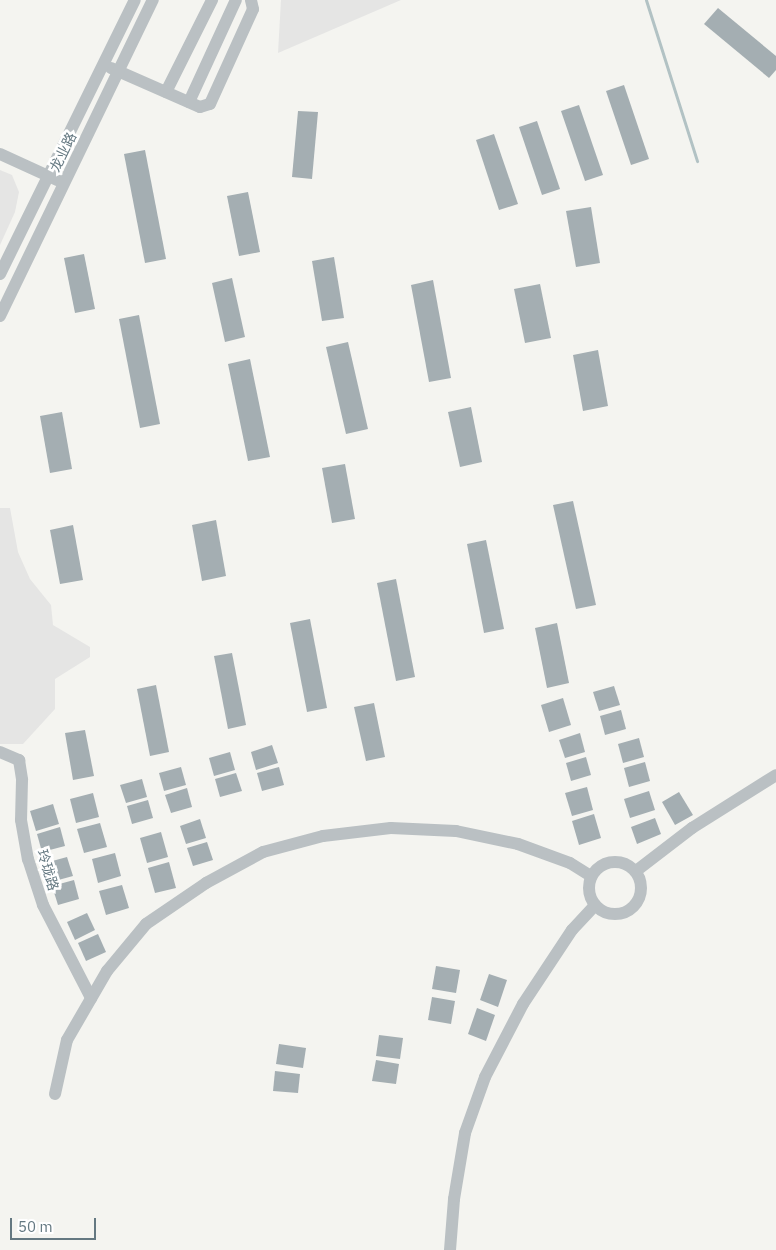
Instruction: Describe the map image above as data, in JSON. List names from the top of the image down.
{
  "streets": {
    "street": ["龙业路", "玲珑路"]
  },
  "scale_bar": "50 m"
}
